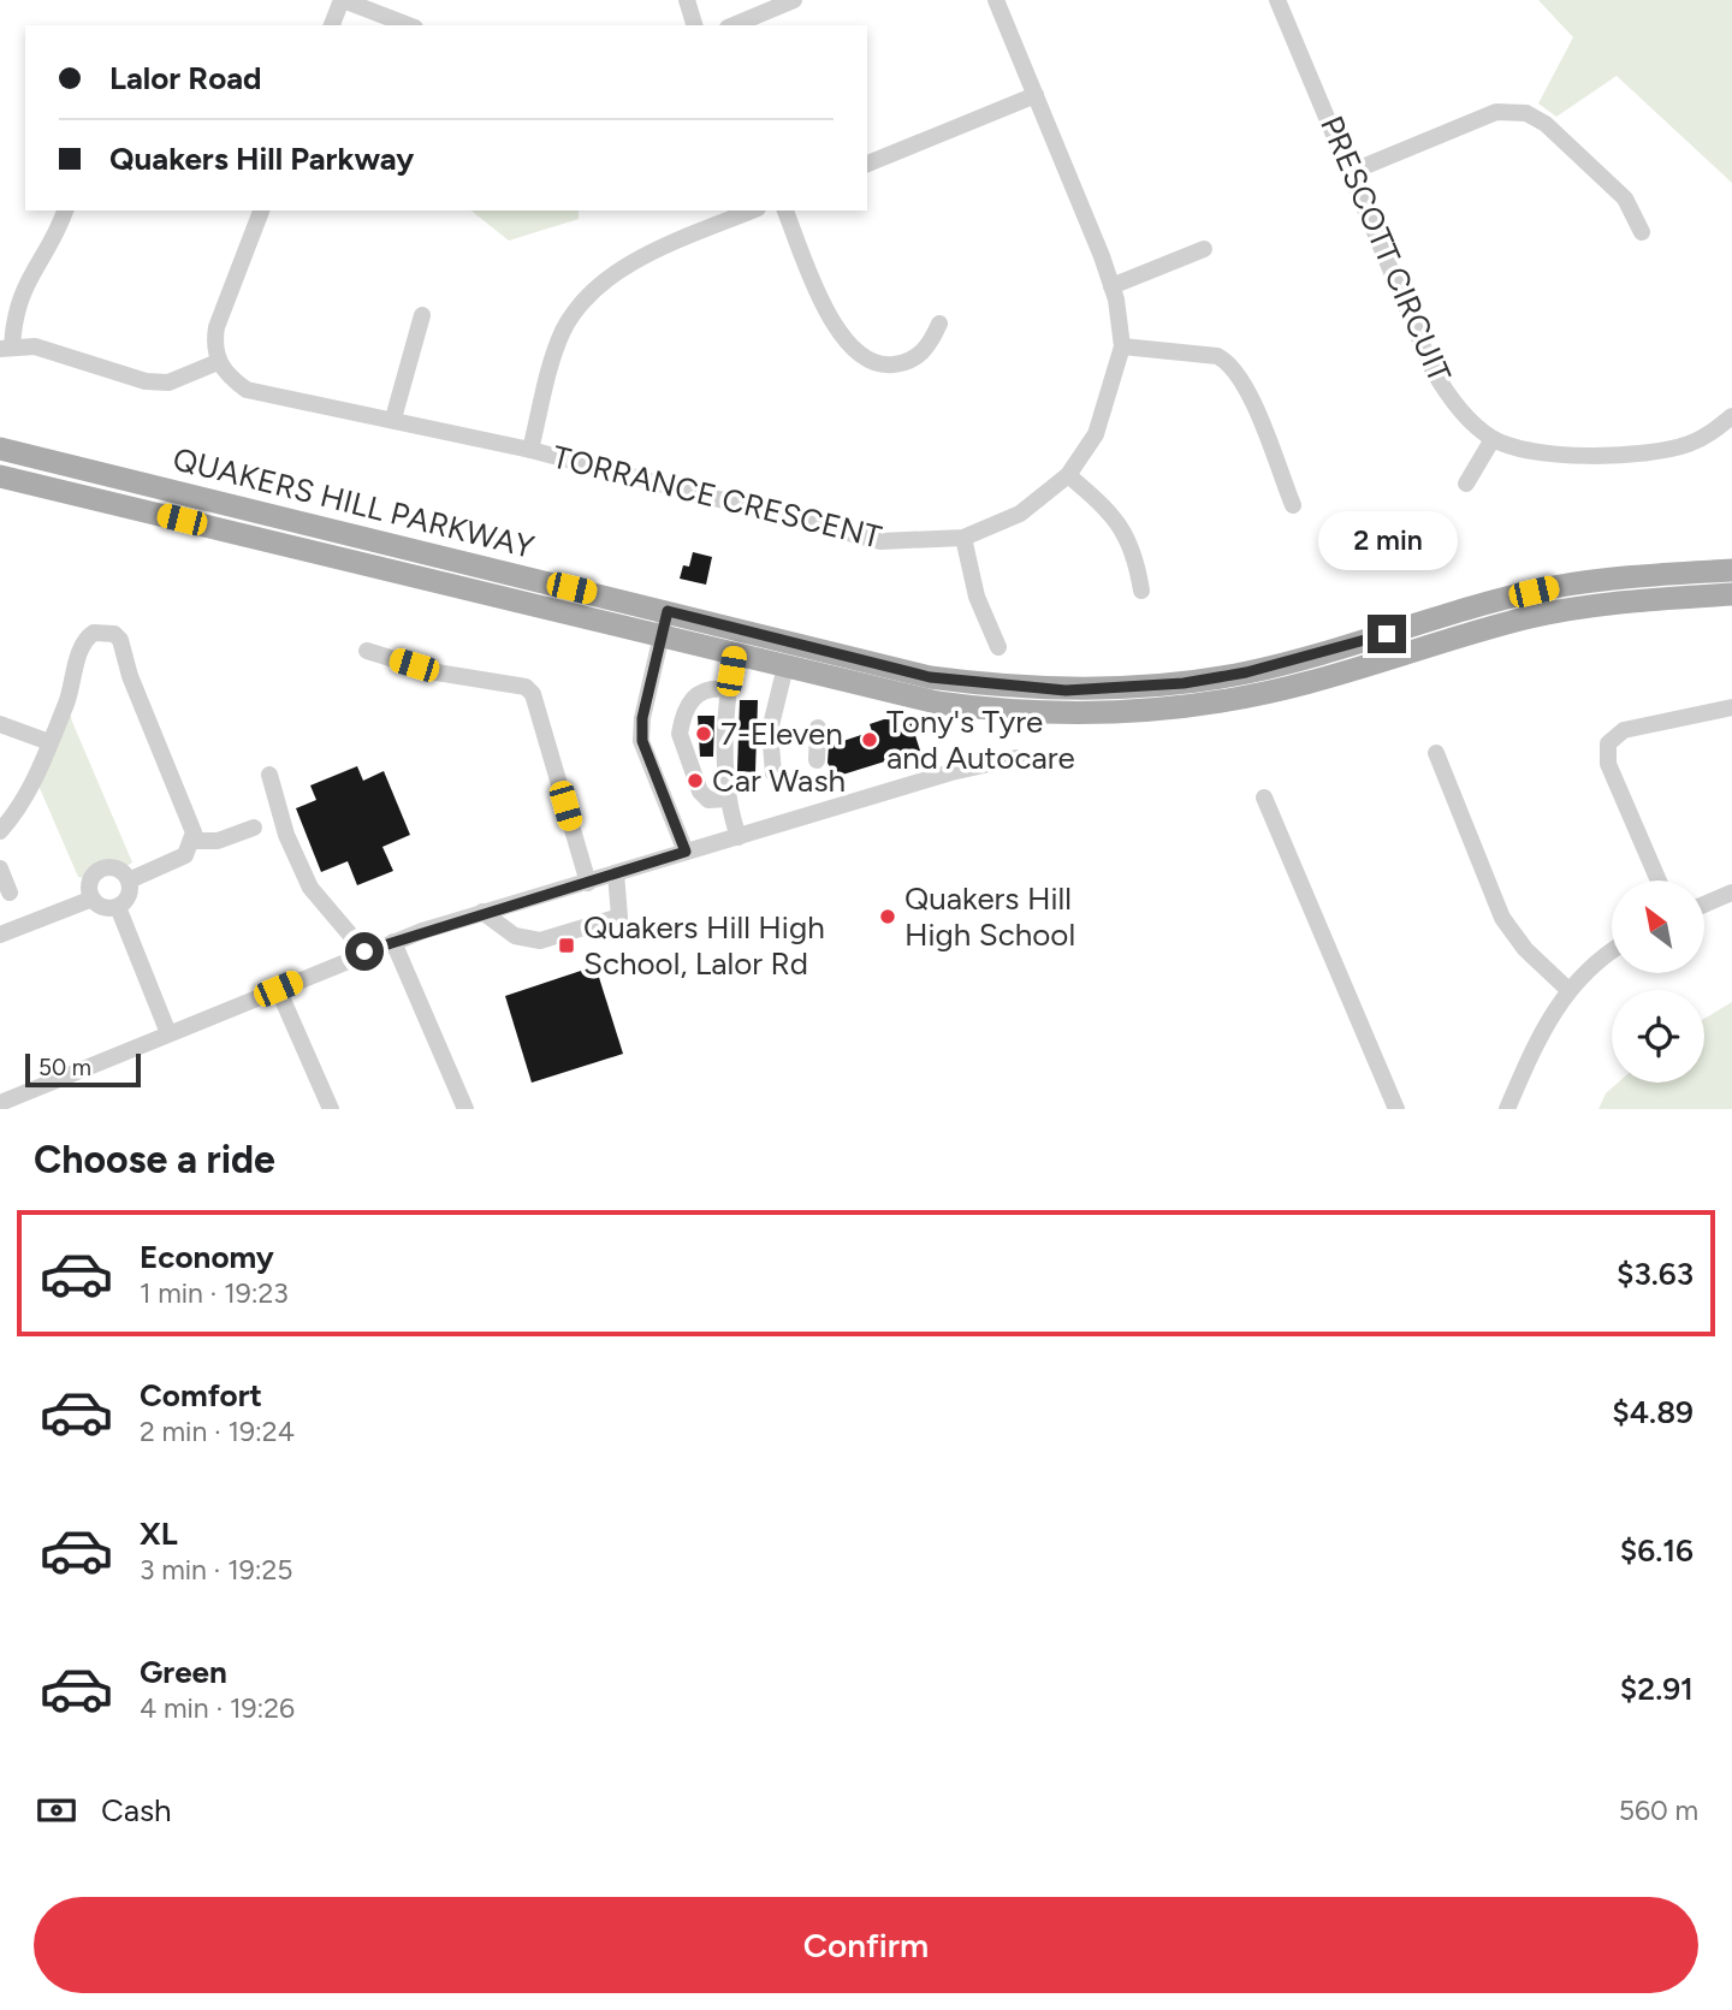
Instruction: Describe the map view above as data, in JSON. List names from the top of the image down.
{
  "streets": {
    "main road": ["QUAKERS HILL PARKWAY"],
    "street": ["PRESCOTT CIRCUIT", "TORRANCE CRESCENT"]
  },
  "places": {
    "other": [
      "7-Eleven",
      "Tony's Tyre and Autocare",
      "Car Wash",
      "Quakers Hill High School"
    ],
    "transit": ["Quakers Hill High School, Lalor Rd"]
  },
  "scale_bar": "50 m",
  "north": "top left",
  "page": {
    "banner": ["Lalor Road", "Quakers Hill Parkway"],
    "bubble": "2 min",
    "scale": "50 m",
    "heading": "Choose a ride",
    "list": [
      {
        "name": "Economy",
        "note": "1 min · 19:23",
        "value": "$3.63"
      },
      {
        "name": "Comfort",
        "note": "2 min · 19:24",
        "value": "$4.89"
      },
      {
        "name": "XL",
        "note": "3 min · 19:25",
        "value": "$6.16"
      },
      {
        "name": "Green",
        "note": "4 min · 19:26",
        "value": "$2.91"
      }
    ],
    "pay": ["Cash", "560 m"],
    "buttons": "Confirm"
  }
}
